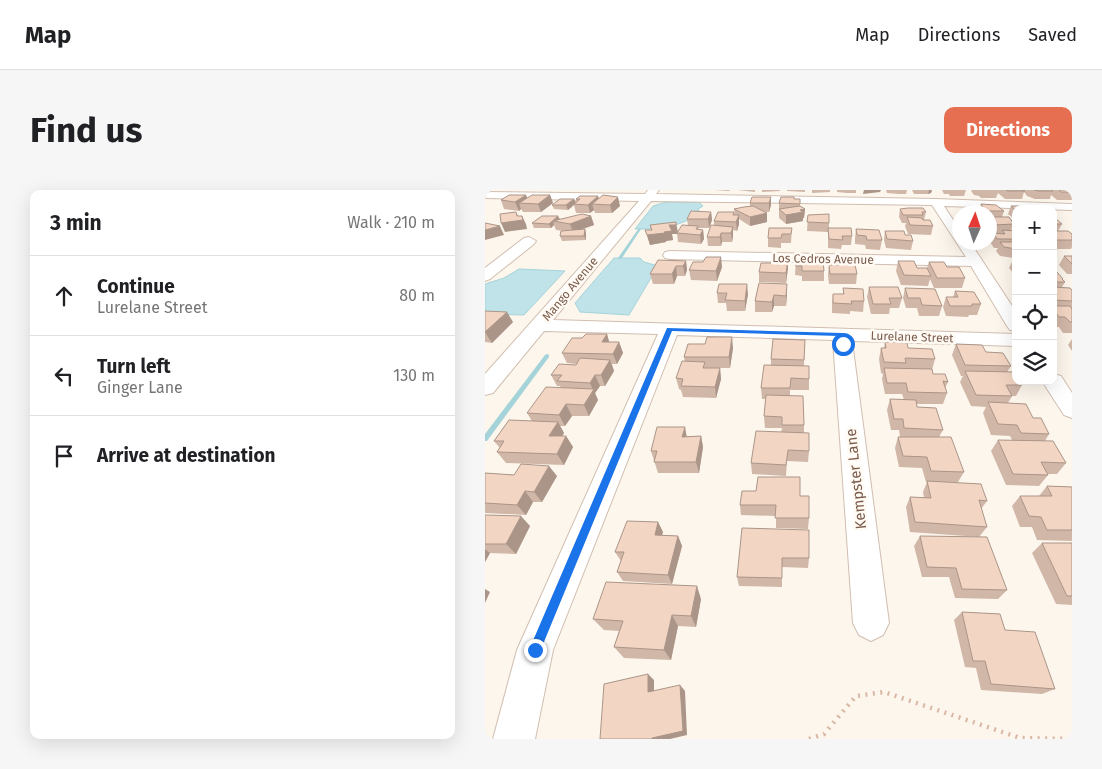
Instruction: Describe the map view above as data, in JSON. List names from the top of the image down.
{
  "streets": {
    "street": [
      "Los Cedros Avenue",
      "Mango Avenue",
      "Lurelane Street",
      "Kempster Lane"
    ]
  },
  "crossings": [
    ["Mango Avenue", "Lurelane Street"],
    ["Lurelane Street", "Kempster Lane"]
  ],
  "north": "top",
  "page": {
    "header": "Map",
    "nav": ["Map", "Directions", "Saved"],
    "buttons": "Directions",
    "title": "Find us",
    "heading": ["3 min", "Walk · 210 m"],
    "map_buttons": ["+", "−"],
    "list": [
      ["Continue", "Lurelane Street", "80 m"],
      ["Turn left", "Ginger Lane", "130 m"],
      "Arrive at destination"
    ]
  }
}
